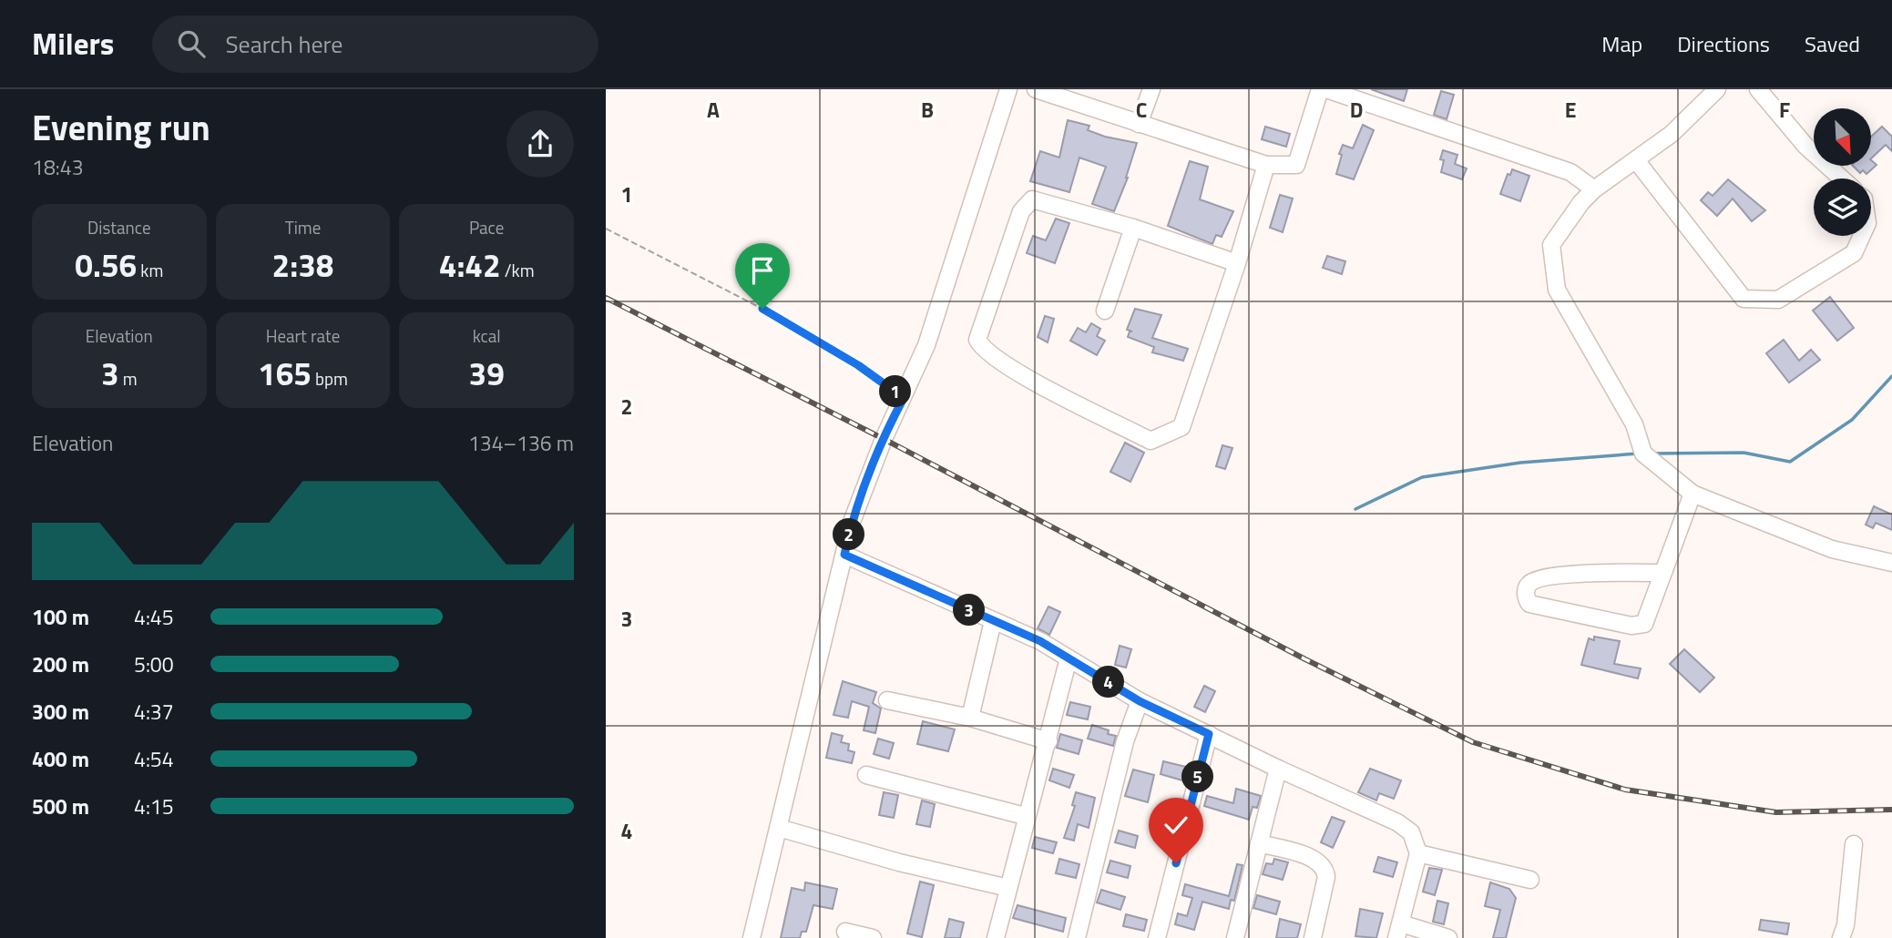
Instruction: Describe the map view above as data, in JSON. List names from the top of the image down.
{
  "north": "bottom right",
  "page": {
    "header": "Milers",
    "search": "Search here",
    "nav": ["Map", "Directions", "Saved"],
    "heading": ["Evening run", "18:43"],
    "stats": [
      ["Distance", "0.56 km"],
      ["Time", "2:38"],
      ["Pace", "4:42 /km"],
      ["Elevation", "3 m"],
      ["Heart rate", "165 bpm"],
      ["kcal", "39"]
    ],
    "pins": [
      "1",
      "2",
      "3",
      "4",
      "5"
    ],
    "chart": ["Elevation", "134–136 m"],
    "list": [
      {
        "name": "100 m",
        "note": "4:45"
      },
      {
        "name": "200 m",
        "note": "5:00"
      },
      {
        "name": "300 m",
        "note": "4:37"
      },
      {
        "name": "400 m",
        "note": "4:54"
      },
      {
        "name": "500 m",
        "note": "4:15"
      }
    ]
  },
  "grid": {
    "columns": [
      "A",
      "B",
      "C",
      "D",
      "E",
      "F"
    ],
    "rows": [
      "1",
      "2",
      "3",
      "4"
    ]
  }
}
